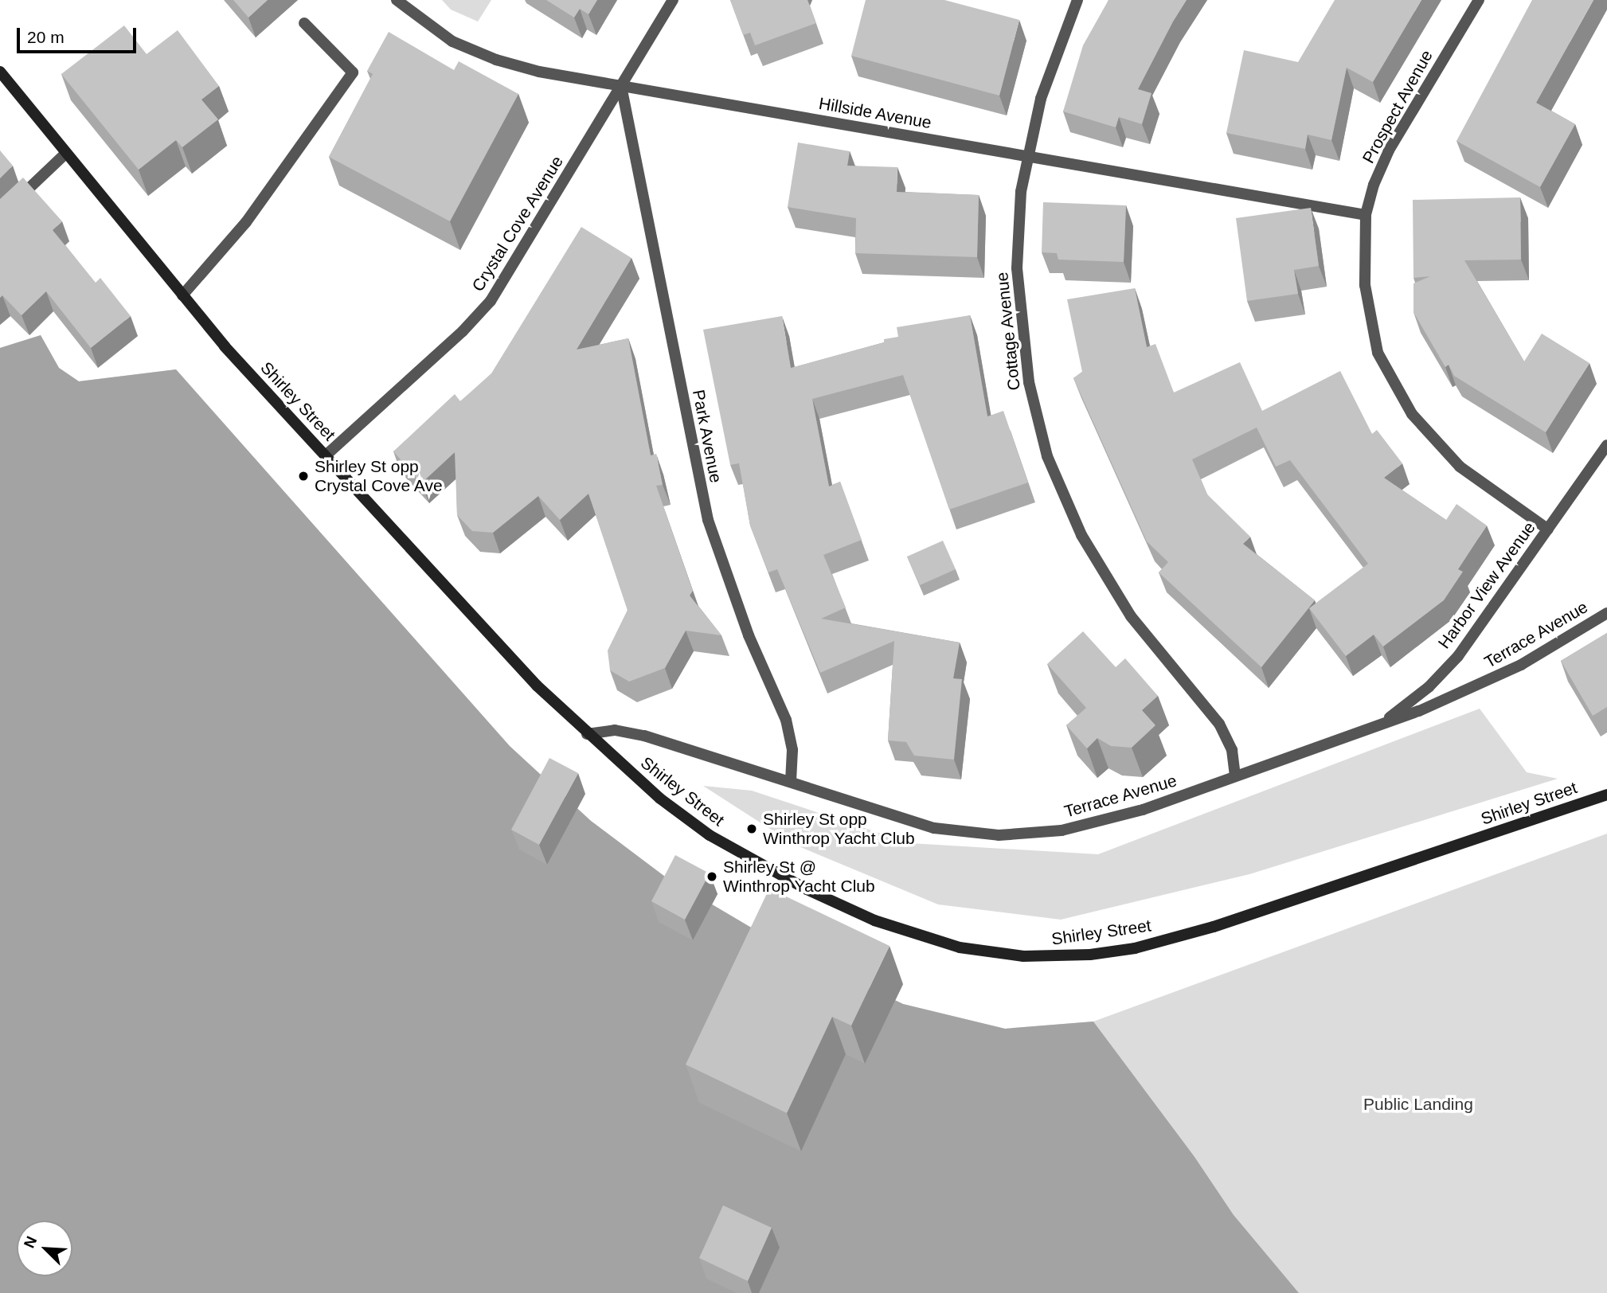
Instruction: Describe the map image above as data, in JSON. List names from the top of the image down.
{
  "streets": {
    "main road": ["Shirley Street"],
    "street": [
      "Prospect Avenue",
      "Hillside Avenue",
      "Crystal Cove Avenue",
      "Cottage Avenue",
      "Park Avenue",
      "Harbor View Avenue",
      "Terrace Avenue"
    ]
  },
  "crossings": [
    ["Prospect Avenue", "Hillside Avenue"],
    ["Prospect Avenue", "Harbor View Avenue"],
    ["Hillside Avenue", "Crystal Cove Avenue"],
    ["Hillside Avenue", "Cottage Avenue"],
    ["Hillside Avenue", "Park Avenue"],
    ["Crystal Cove Avenue", "Shirley Street"],
    ["Crystal Cove Avenue", "Park Avenue"],
    ["Cottage Avenue", "Terrace Avenue"],
    ["Shirley Street", "Terrace Avenue"],
    ["Park Avenue", "Terrace Avenue"],
    ["Harbor View Avenue", "Terrace Avenue"]
  ],
  "parks": ["Public Landing"],
  "places": ["Shirley St opp Crystal Cove Ave", "Shirley St opp Winthrop Yacht Club", "Shirley St @ Winthrop Yacht Club"],
  "scale_bar": "20 m",
  "north": "top left"
}
